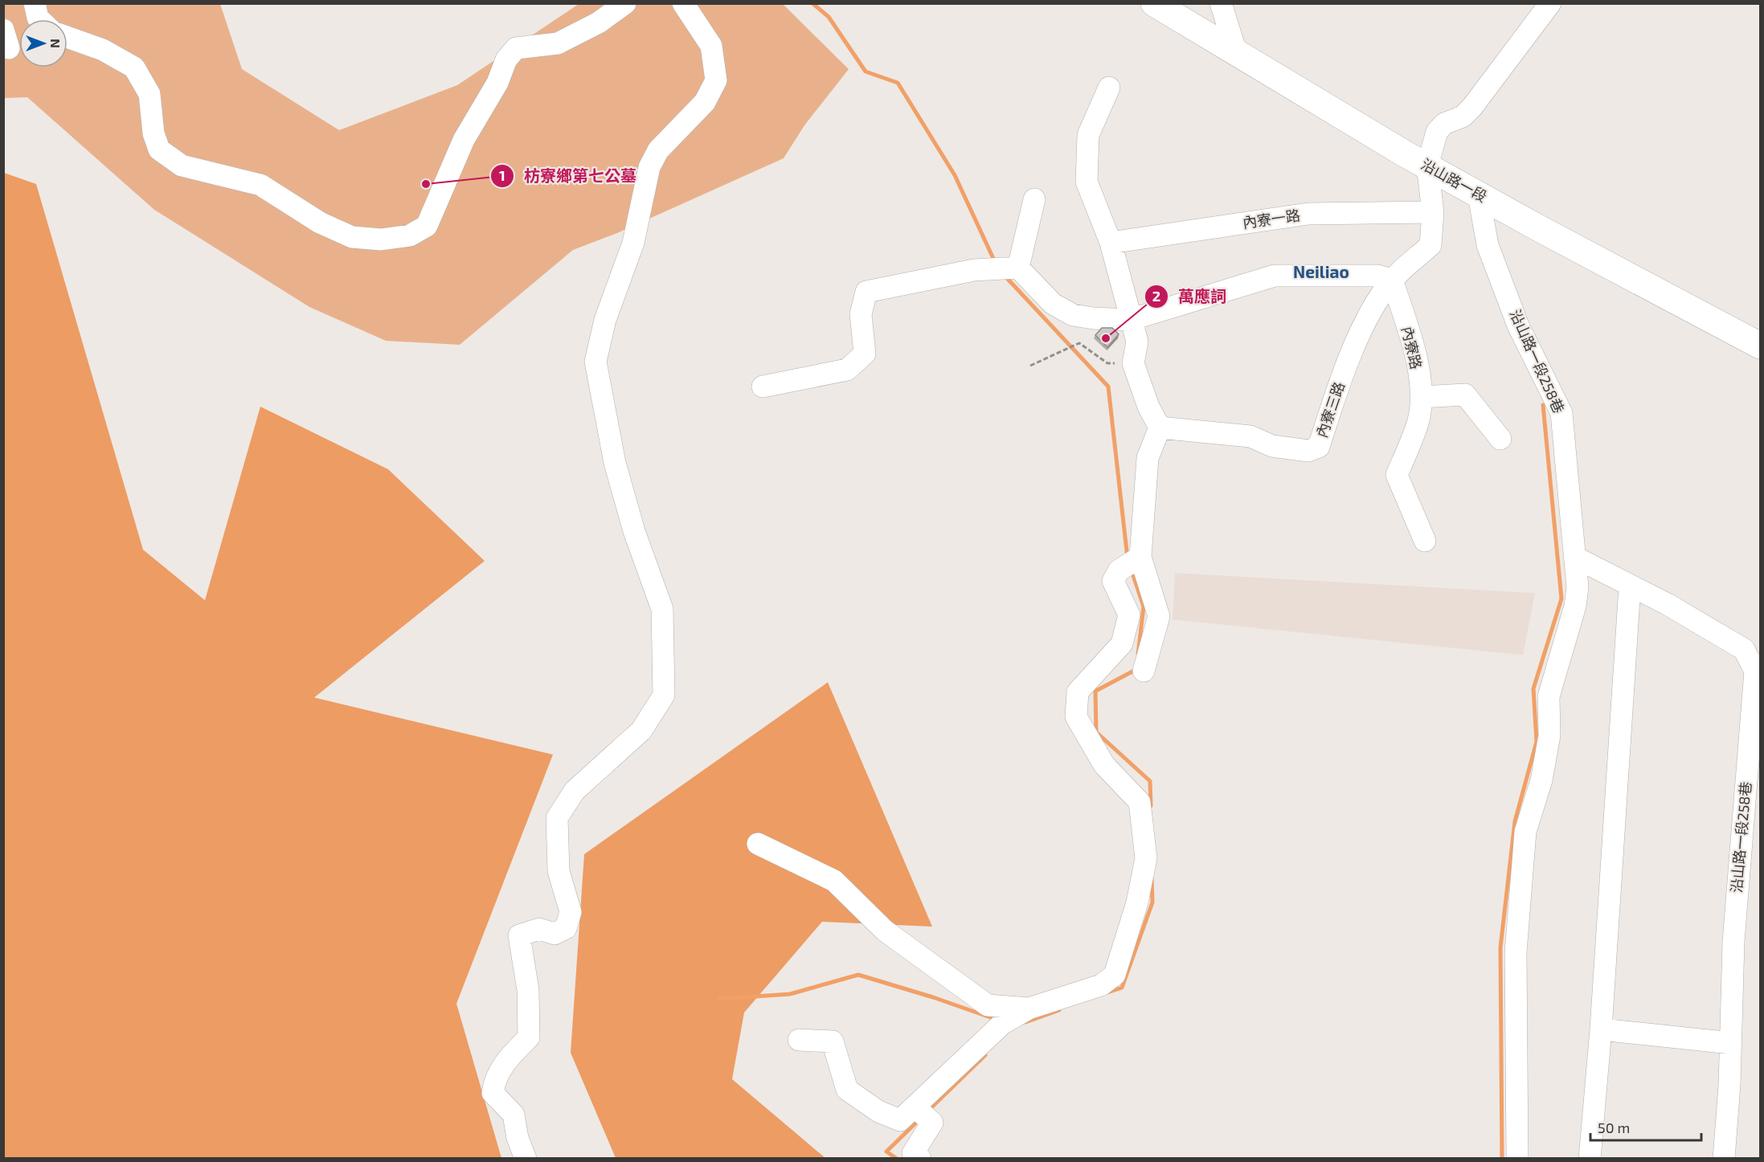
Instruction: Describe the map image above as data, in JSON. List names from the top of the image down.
{
  "streets": {
    "main road": ["沿山路一段"],
    "street": [
      "內寮一路",
      "內寮路",
      "沿山路一段258巷",
      "內寮三路"
    ]
  },
  "crossings": [
    ["沿山路一段", "沿山路一段258巷"],
    ["內寮路", "內寮三路"]
  ],
  "districts": ["Neiliao"],
  "places": ["枋寮鄉第七公墓", "萬應詞"],
  "scale_bar": "50 m",
  "north": "right"
}
